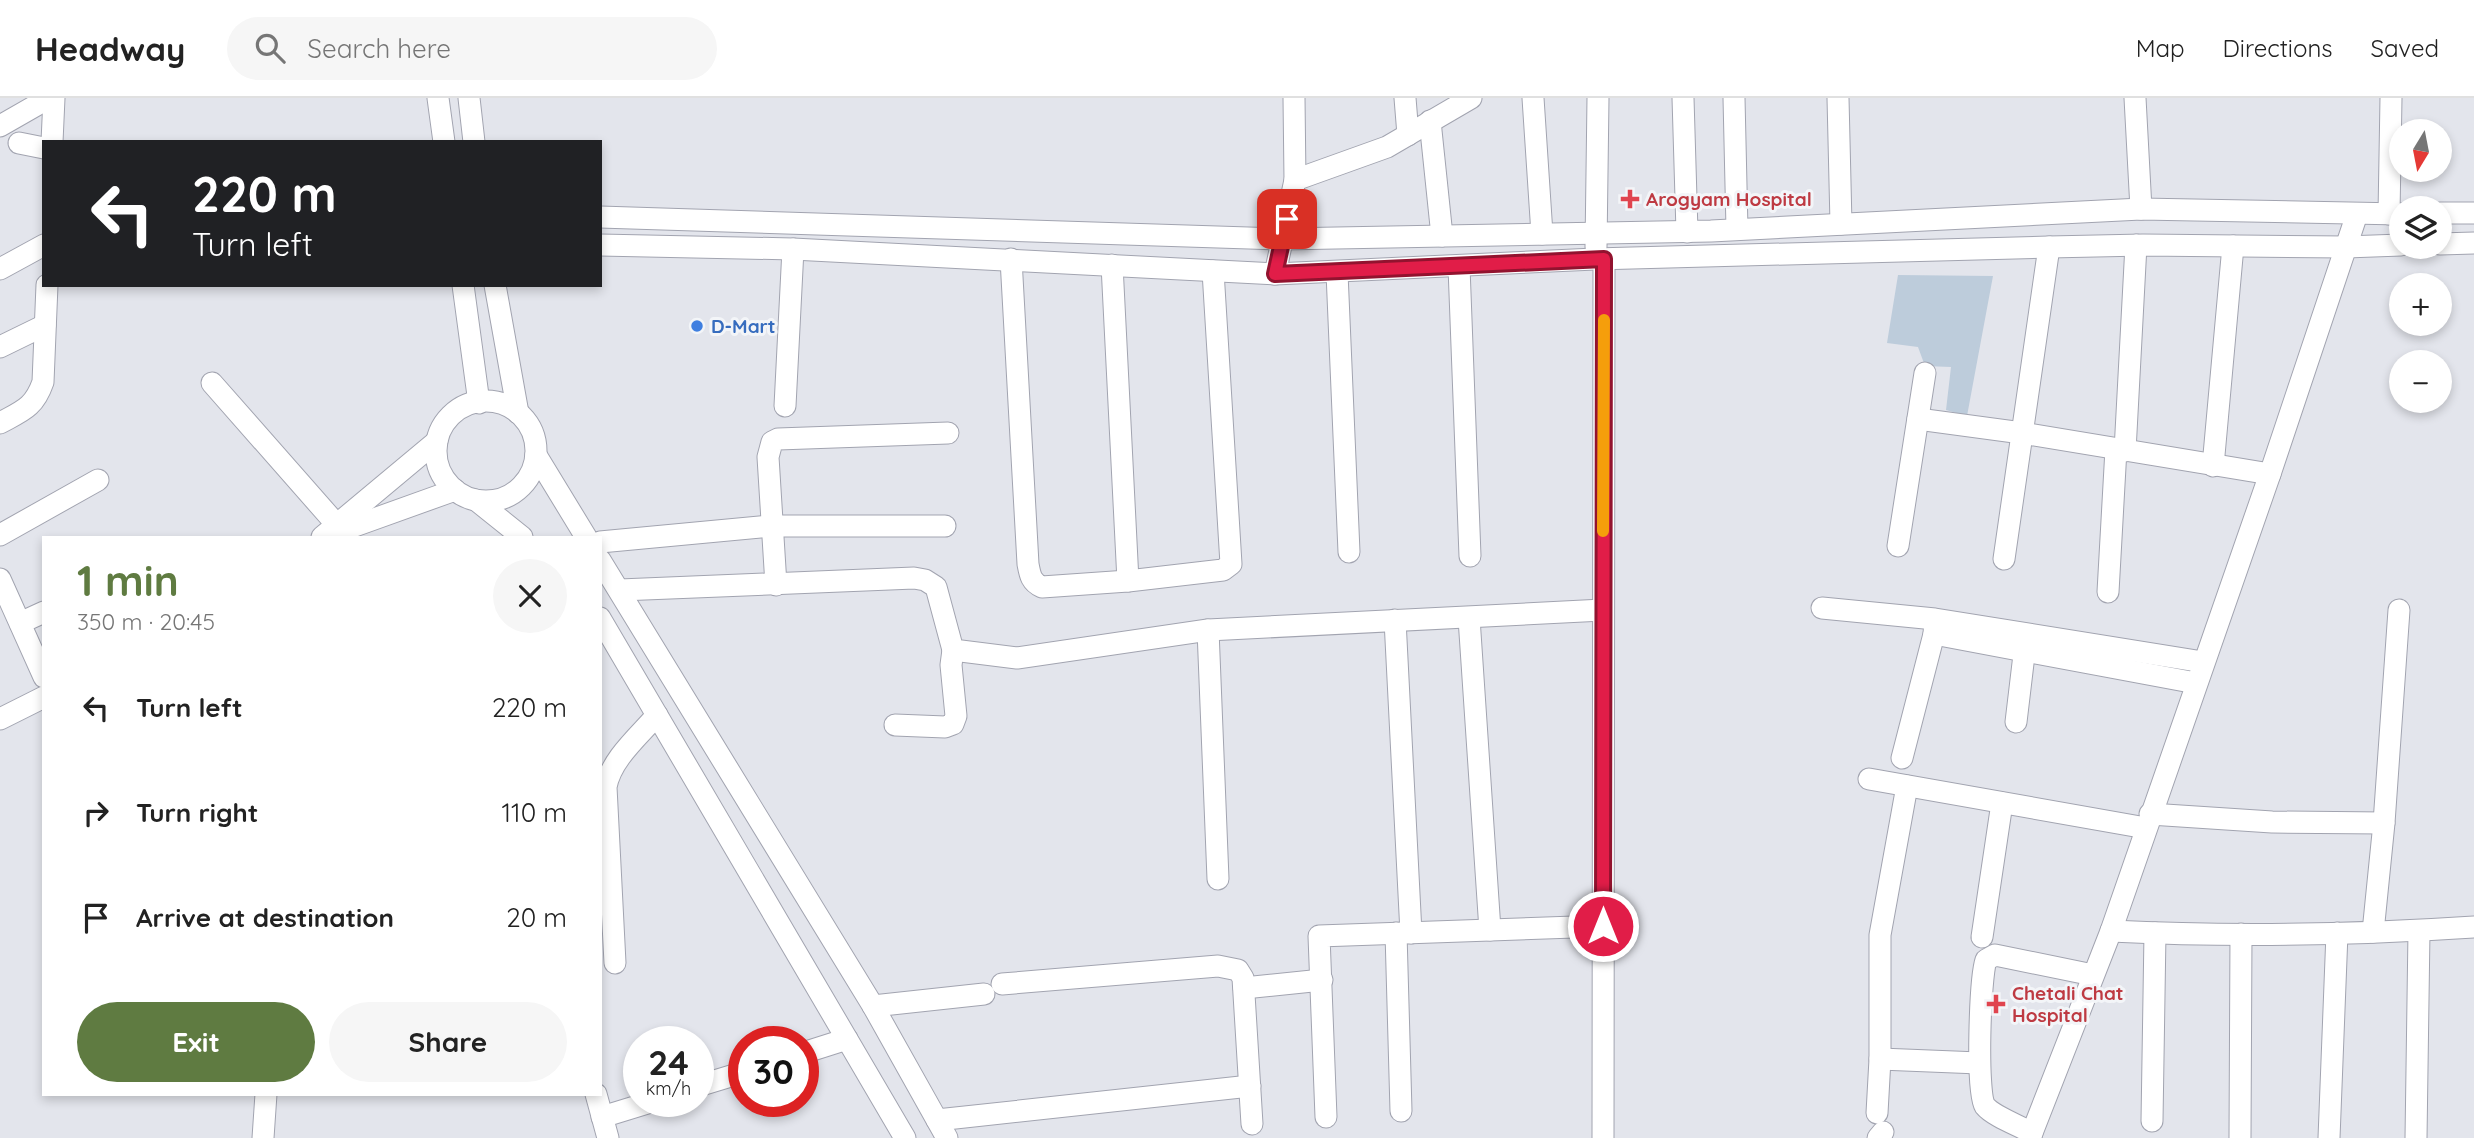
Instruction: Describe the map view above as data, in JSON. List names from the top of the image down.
{
  "places": {
    "health": ["Arogyam Hospital", "Chetali Chat Hospital"],
    "other": ["D-Mart"]
  },
  "north": "bottom",
  "page": {
    "header": "Headway",
    "search": "Search here",
    "nav": ["Map", "Directions", "Saved"],
    "map_buttons": ["+", "−"],
    "turn": ["220 m", "Turn left"],
    "heading": ["1 min", "350 m · 20:45"],
    "list": [
      {
        "name": "Turn left",
        "value": "220 m"
      },
      {
        "name": "Turn right",
        "value": "110 m"
      },
      {
        "name": "Arrive at destination",
        "value": "20 m"
      }
    ],
    "buttons": ["Exit", "Share"],
    "speed": "24 km/h",
    "limit": "30"
  }
}
